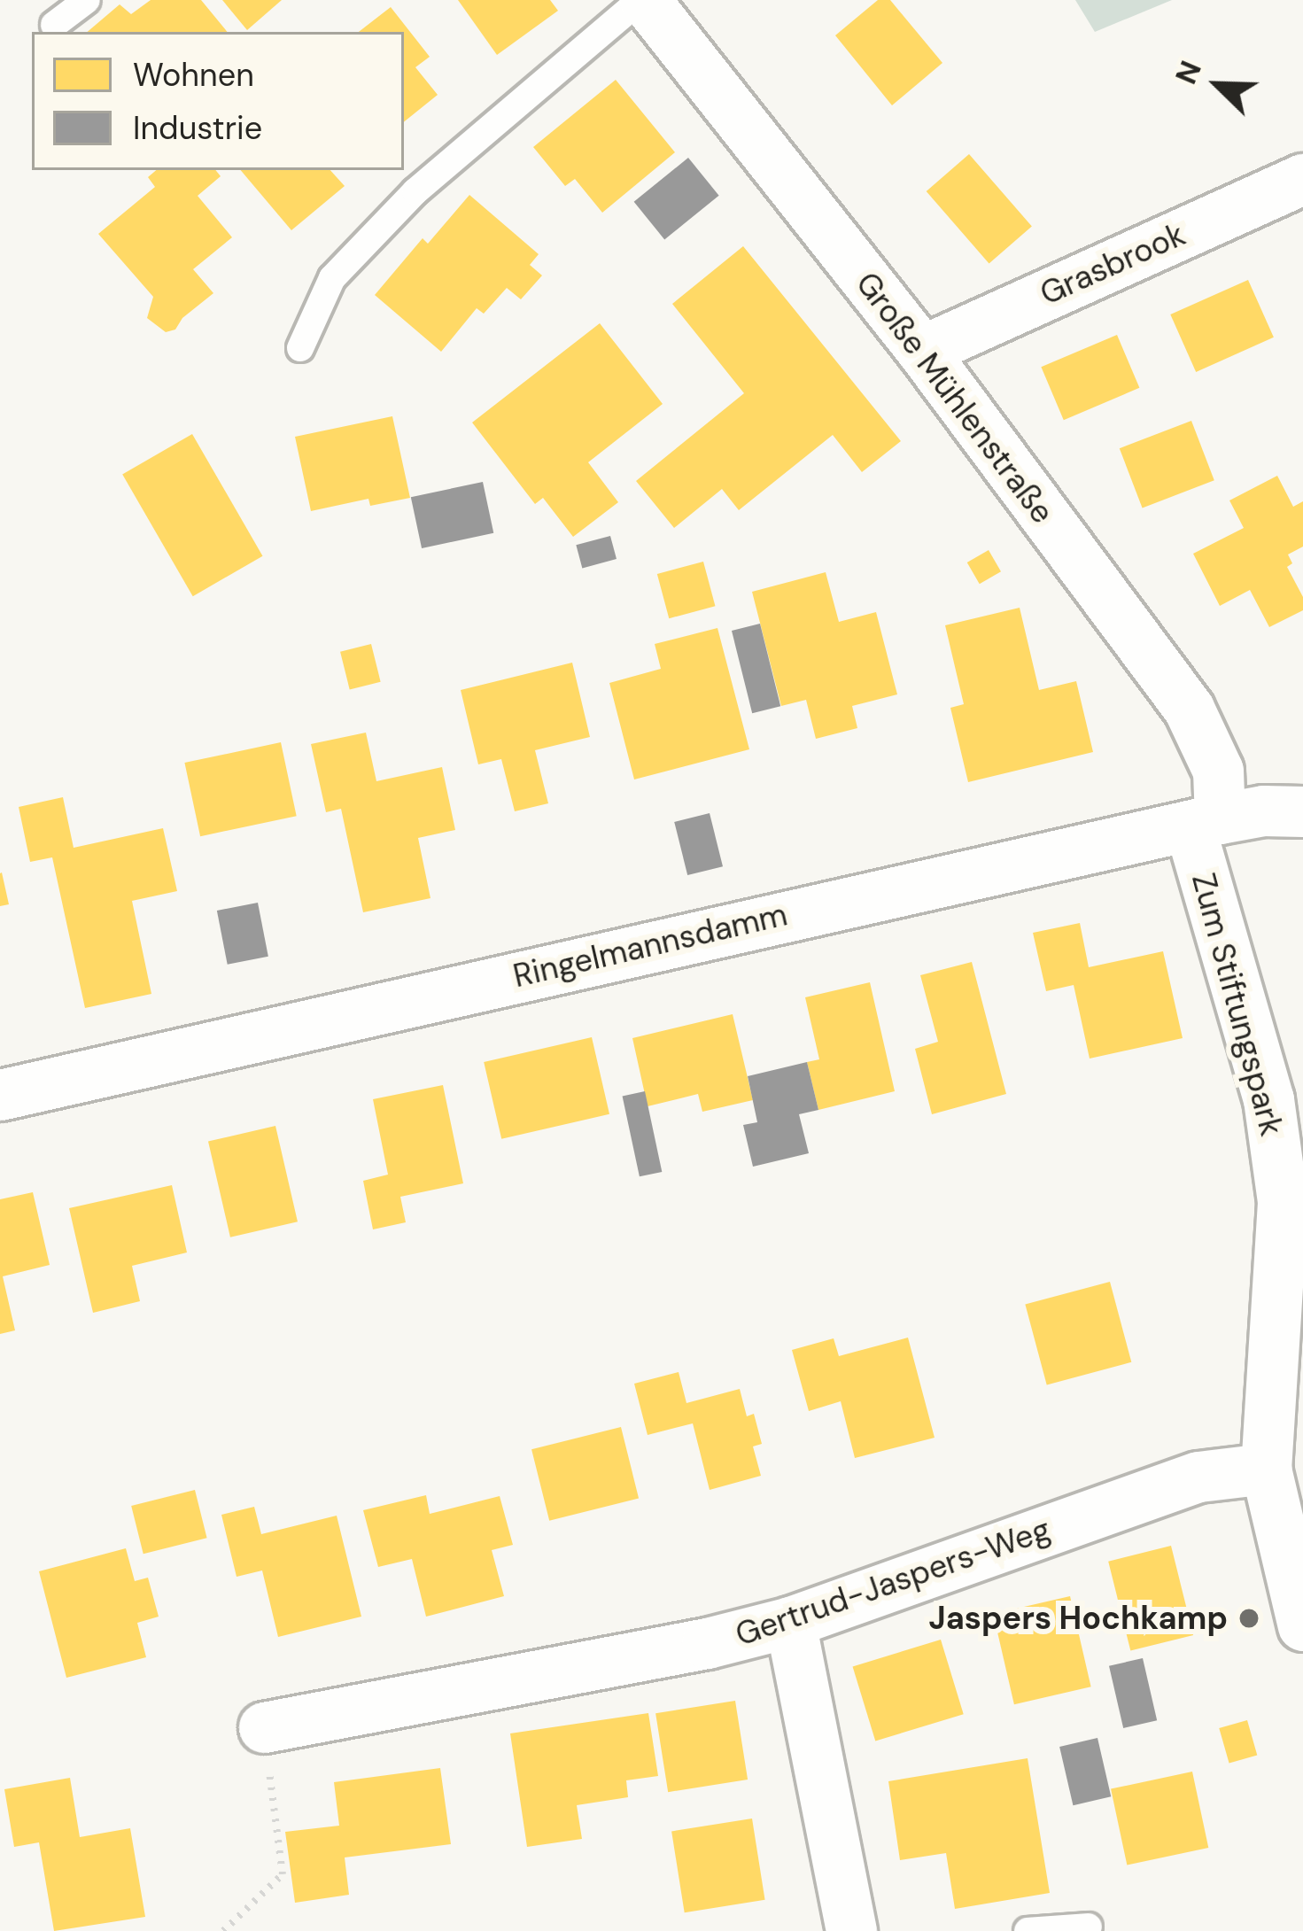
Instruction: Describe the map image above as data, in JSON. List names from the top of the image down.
{
  "streets": {
    "street": [
      "Grasbrook",
      "Große Mühlenstraße",
      "Ringelmannsdamm",
      "Zum Stiftungspark",
      "Gertrud-Jaspers-Weg"
    ]
  },
  "crossings": [
    ["Grasbrook", "Große Mühlenstraße"],
    ["Große Mühlenstraße", "Ringelmannsdamm"],
    ["Große Mühlenstraße", "Zum Stiftungspark"],
    ["Ringelmannsdamm", "Zum Stiftungspark"],
    ["Zum Stiftungspark", "Gertrud-Jaspers-Weg"]
  ],
  "places": ["Jaspers Hochkamp"],
  "legend": ["Wohnen", "Industrie"],
  "north": "top left"
}
